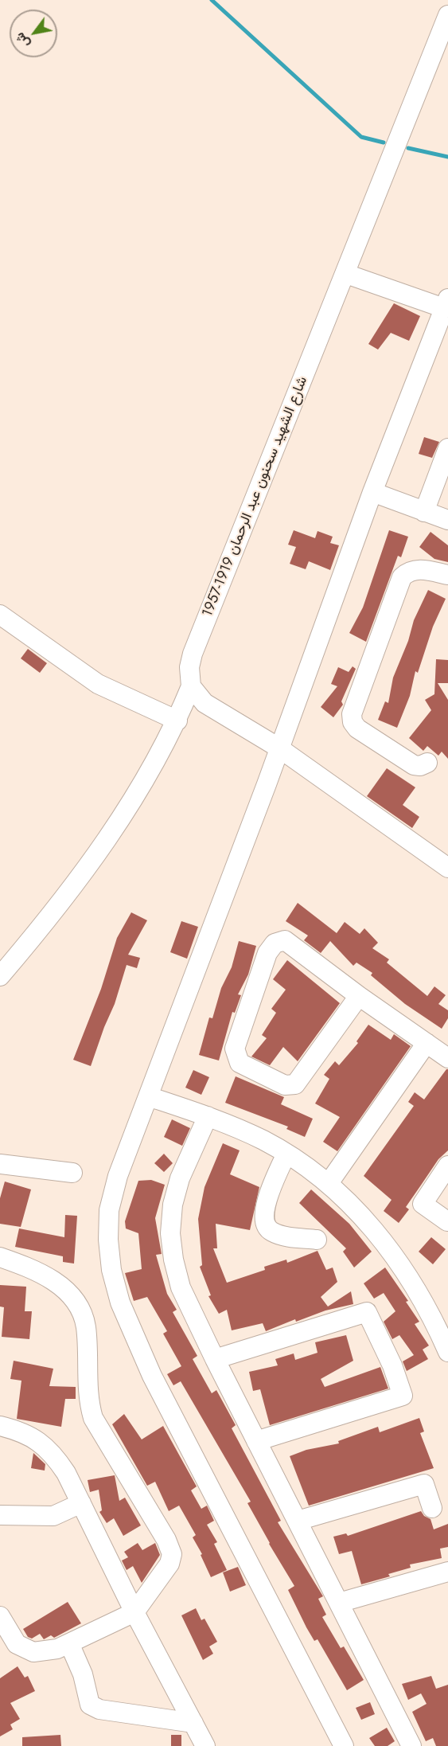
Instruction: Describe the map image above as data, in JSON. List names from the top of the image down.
{
  "streets": {
    "street": ["شارع الشهيد سحنون عبد الرحمان 1919-1957"]
  },
  "north": "bottom left"
}
